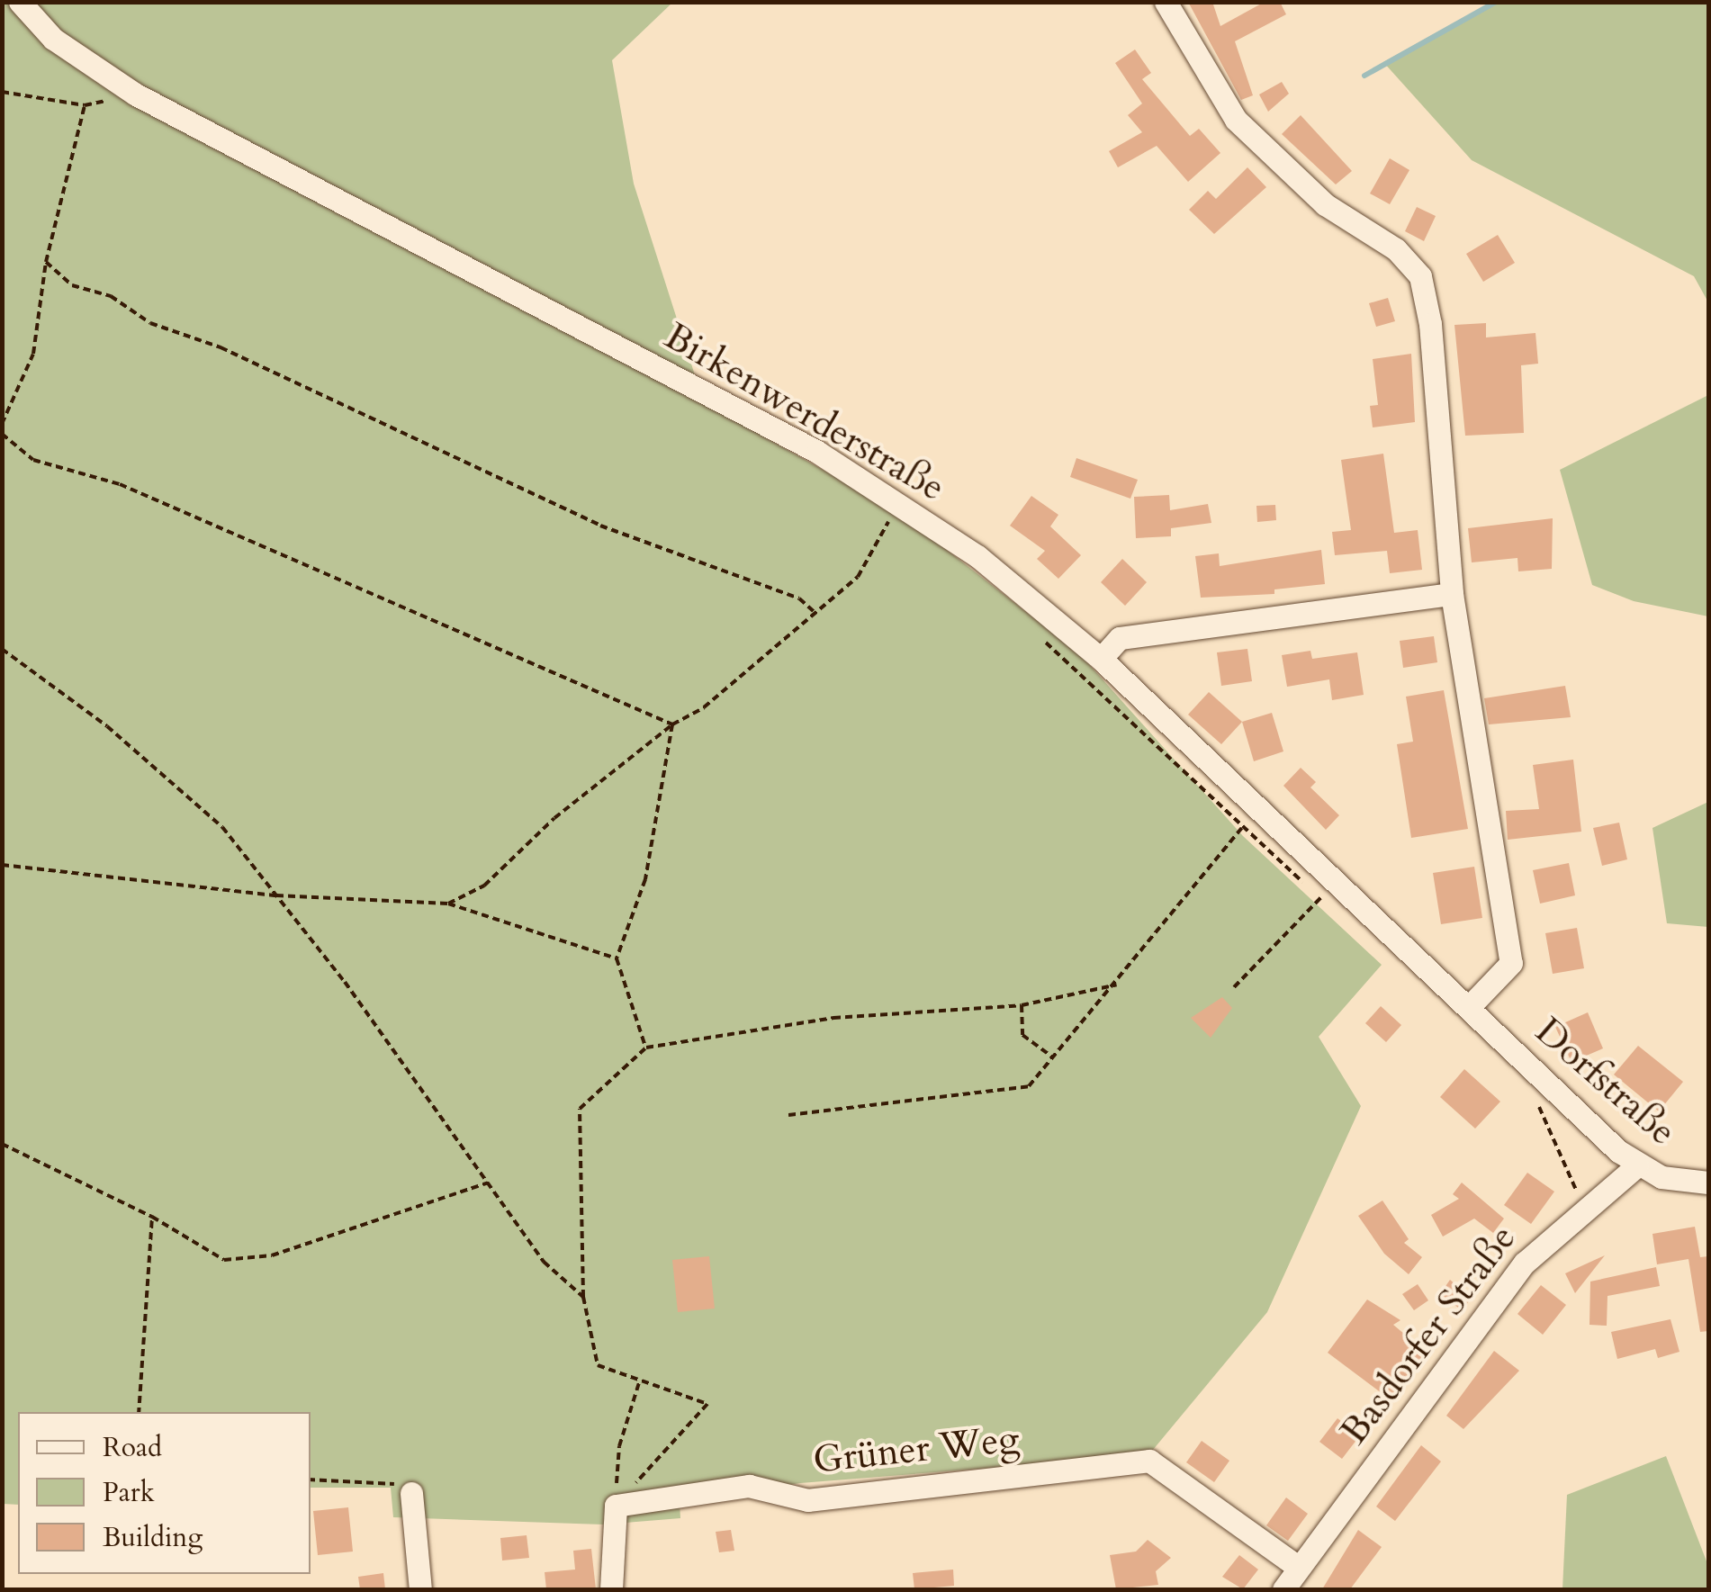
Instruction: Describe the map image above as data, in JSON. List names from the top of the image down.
{
  "streets": {
    "street": [
      "Birkenwerderstraße",
      "Dorfstraße",
      "Basdorfer Straße",
      "Grüner Weg"
    ]
  },
  "crossings": [
    ["Birkenwerderstraße", "Dorfstraße"],
    ["Dorfstraße", "Basdorfer Straße"],
    ["Basdorfer Straße", "Grüner Weg"]
  ],
  "legend": ["Road", "Park", "Building"]
}
